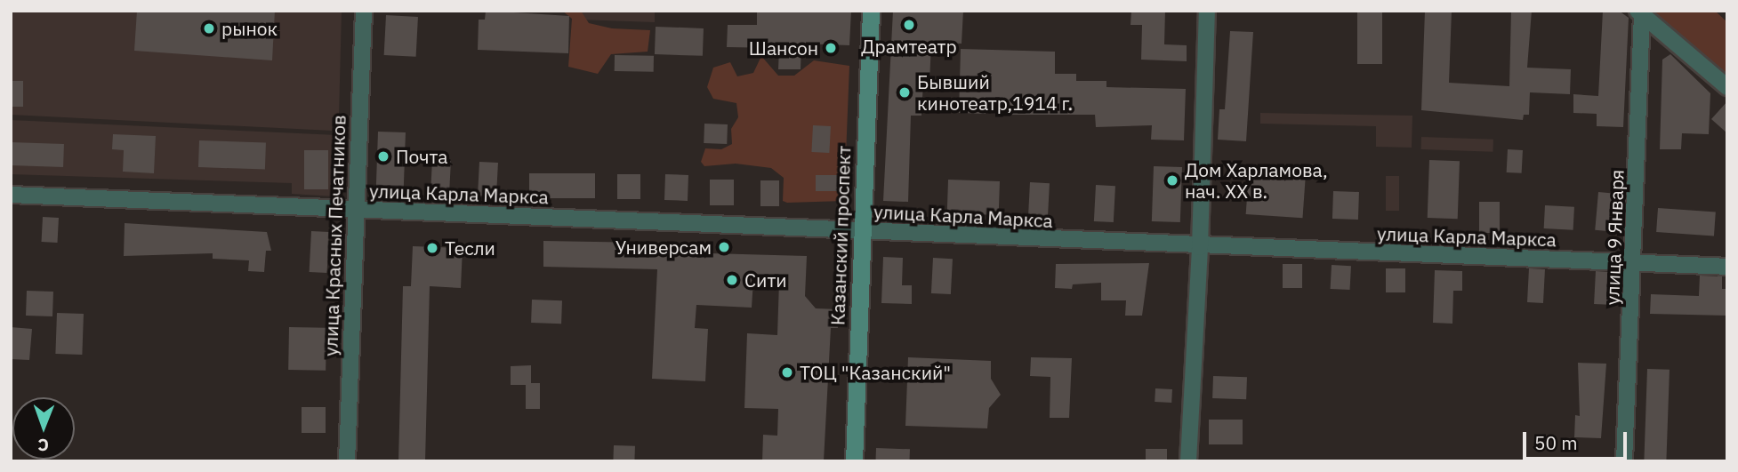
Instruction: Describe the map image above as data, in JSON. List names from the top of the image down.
{
  "streets": {
    "main road": ["Казанский проспект"],
    "street": ["улица Карла Маркса", "улица Красных Печатников", "улица 9 Января"]
  },
  "crossings": [
    ["улица Карла Маркса", "улица Красных Печатников"],
    ["улица Карла Маркса", "Казанский проспект"],
    ["улица Карла Маркса", "улица 9 Января"]
  ],
  "places": [
    "Драмтеатр",
    "рынок",
    "Шансон",
    "Бывший кинотеатр,1914 г.",
    "Почта",
    "Дом Харламова, нач. XX в.",
    "Универсам",
    "Тесли",
    "Сити",
    "ТОЦ \"Казанский\""
  ],
  "scale_bar": "50 m",
  "north": "bottom"
}
